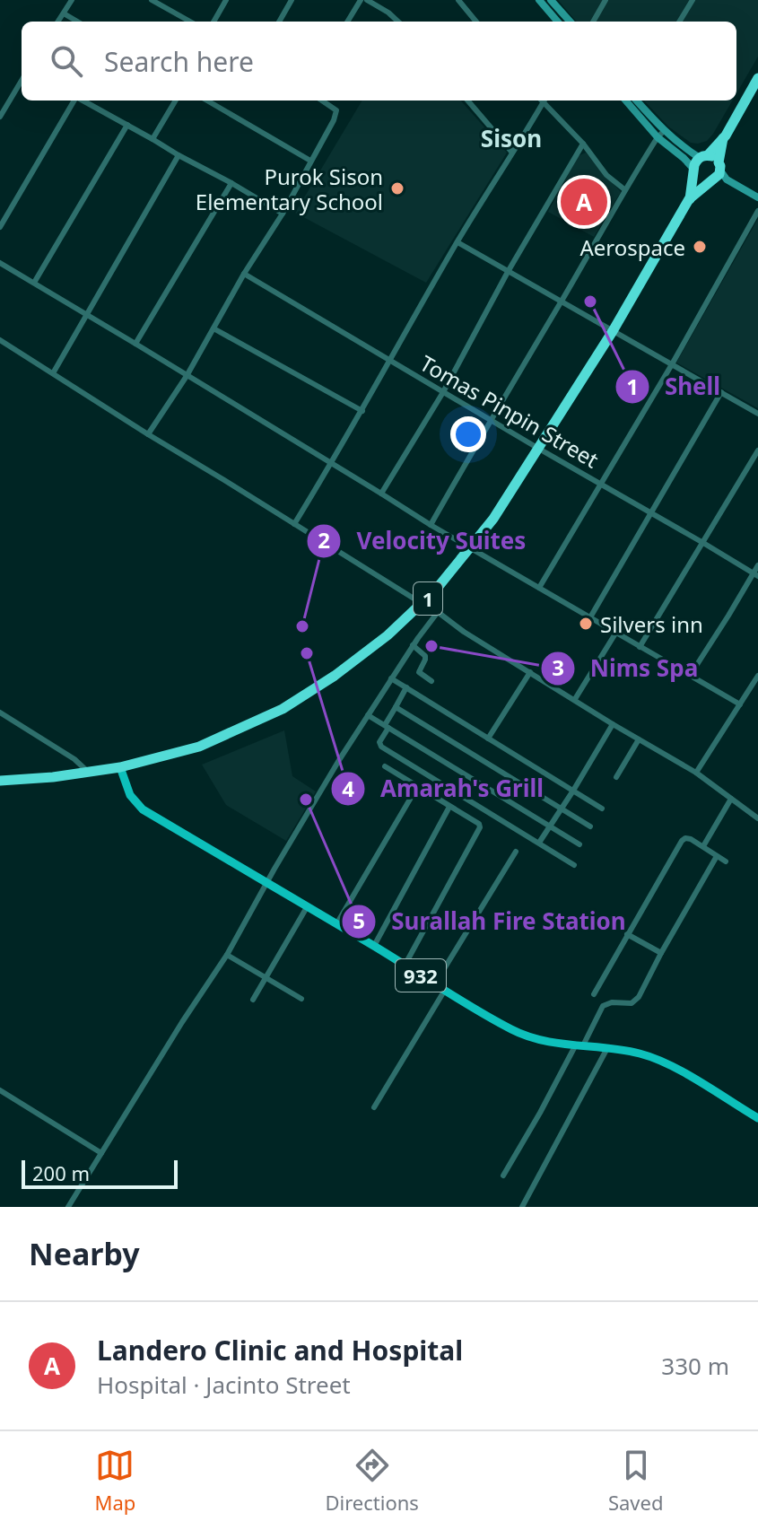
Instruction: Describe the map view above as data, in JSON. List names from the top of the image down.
{
  "streets": {
    "highway": ["1"],
    "main road": ["932"],
    "street": ["Tomas Pinpin Street"]
  },
  "crossings": [
    ["Tomas Pinpin Street", "1"],
    ["1", "932"]
  ],
  "districts": ["Sison"],
  "places": [
    "Purok Sison Elementary School",
    "Aerospace",
    "Shell",
    "Silvers inn",
    "Velocity Suites",
    "Nims Spa",
    "Amarah's Grill",
    "Surallah Fire Station"
  ],
  "scale_bar": "200 m",
  "page": {
    "search": "Search here",
    "pins": "A",
    "scale": "200 m",
    "heading": "Nearby",
    "list": [
      {
        "mark": "A",
        "name": "Landero Clinic and Hospital",
        "note": "Hospital · Jacinto Street",
        "value": "330 m"
      }
    ],
    "nav": ["Map", "Directions", "Saved"]
  }
}
